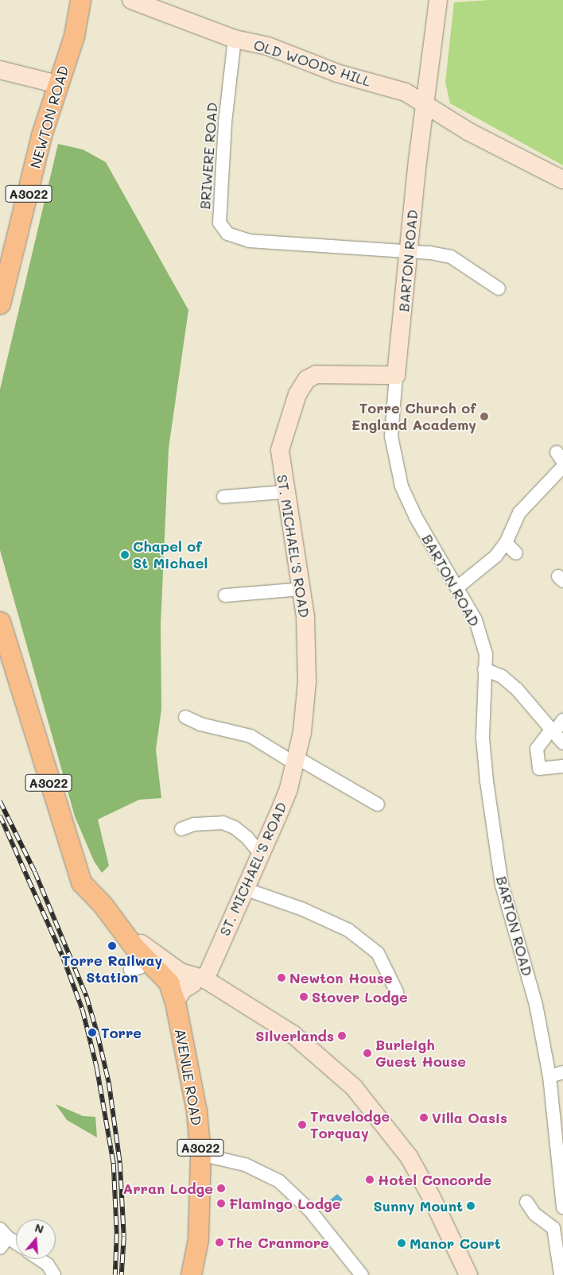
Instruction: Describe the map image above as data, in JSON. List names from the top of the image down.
{
  "streets": {
    "main road": ["NEWTON ROAD", "A3022", "AVENUE ROAD"],
    "street": [
      "OLD WOODS HILL",
      "BRIWERE ROAD",
      "BARTON ROAD",
      "ST. MICHAEL'S ROAD"
    ]
  },
  "crossings": [
    ["OLD WOODS HILL", "BRIWERE ROAD"],
    ["OLD WOODS HILL", "BARTON ROAD"],
    ["BRIWERE ROAD", "BARTON ROAD"],
    ["A3022", "AVENUE ROAD"],
    ["BARTON ROAD", "ST. MICHAEL'S ROAD"]
  ],
  "places": [
    "Torre Church of England Academy",
    "Chapel of St Michael",
    "Torre Railway Station",
    "Newton House",
    "Stover Lodge",
    "Torre",
    "Silverlands",
    "Burleigh Guest House",
    "Villa Oasis",
    "Travelodge Torquay",
    "Hotel Concorde",
    "Arran Lodge",
    "Flamingo Lodge",
    "Sunny Mount",
    "The Cranmore",
    "Manor Court"
  ],
  "north": "top"
}
